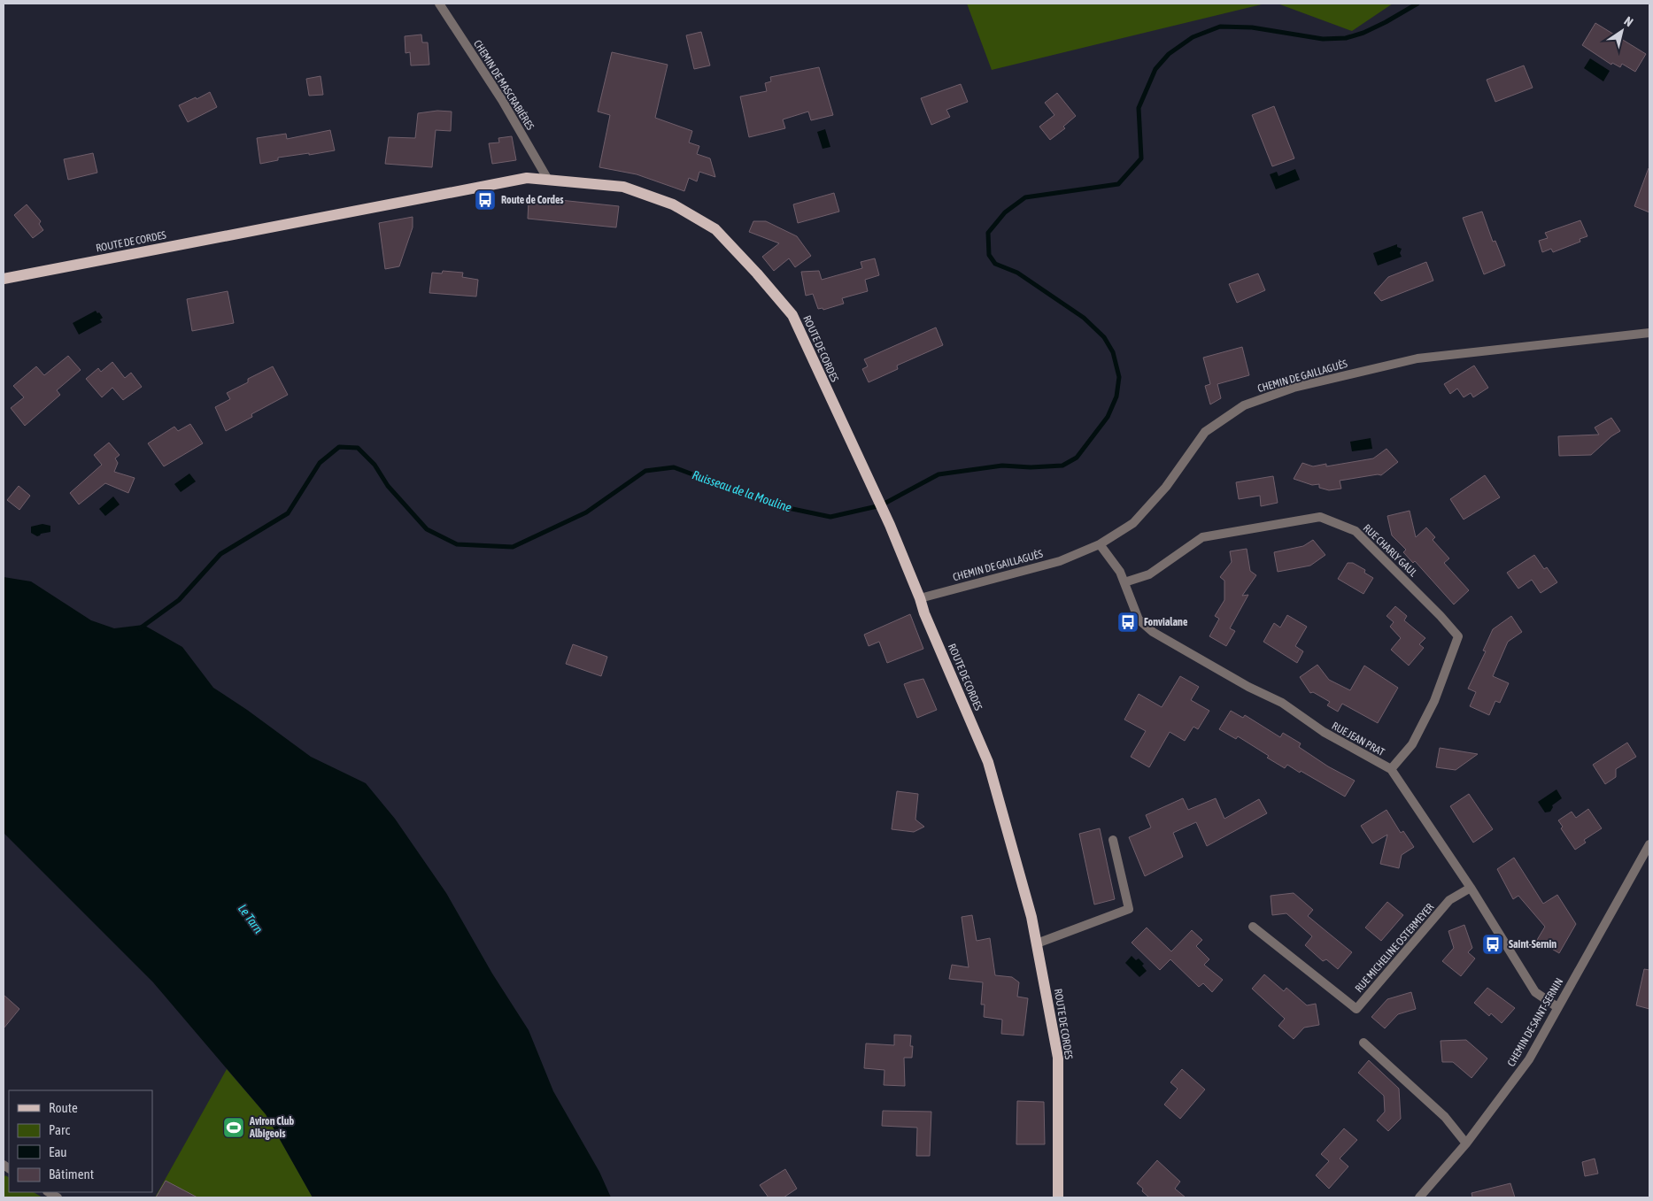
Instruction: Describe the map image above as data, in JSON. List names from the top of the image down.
{
  "streets": {
    "main road": ["ROUTE DE CORDES"],
    "street": [
      "CHEMIN DE MASCRABIÈRES",
      "CHEMIN DE GAILLAGUÈS",
      "RUE CHARLY GAUL",
      "RUE JEAN PRAT",
      "RUE MICHELINE OSTERMEYER",
      "CHEMIN DE SAINT-SERNIN"
    ]
  },
  "crossings": [
    ["CHEMIN DE MASCRABIÈRES", "ROUTE DE CORDES"],
    ["ROUTE DE CORDES", "CHEMIN DE GAILLAGUÈS"],
    ["CHEMIN DE GAILLAGUÈS", "RUE JEAN PRAT"],
    ["RUE CHARLY GAUL", "RUE JEAN PRAT"],
    ["RUE JEAN PRAT", "RUE MICHELINE OSTERMEYER"],
    ["RUE JEAN PRAT", "CHEMIN DE SAINT-SERNIN"]
  ],
  "water": ["Ruisseau de la Mouline", "Le Tarn"],
  "places": {
    "bus stop": ["Route de Cordes", "Fonvialane", "Saint-Sernin"],
    "sports": ["Aviron Club Albigeois"]
  },
  "legend": [
    "Route",
    "Parc",
    "Eau",
    "Bâtiment"
  ],
  "north": "top right"
}
